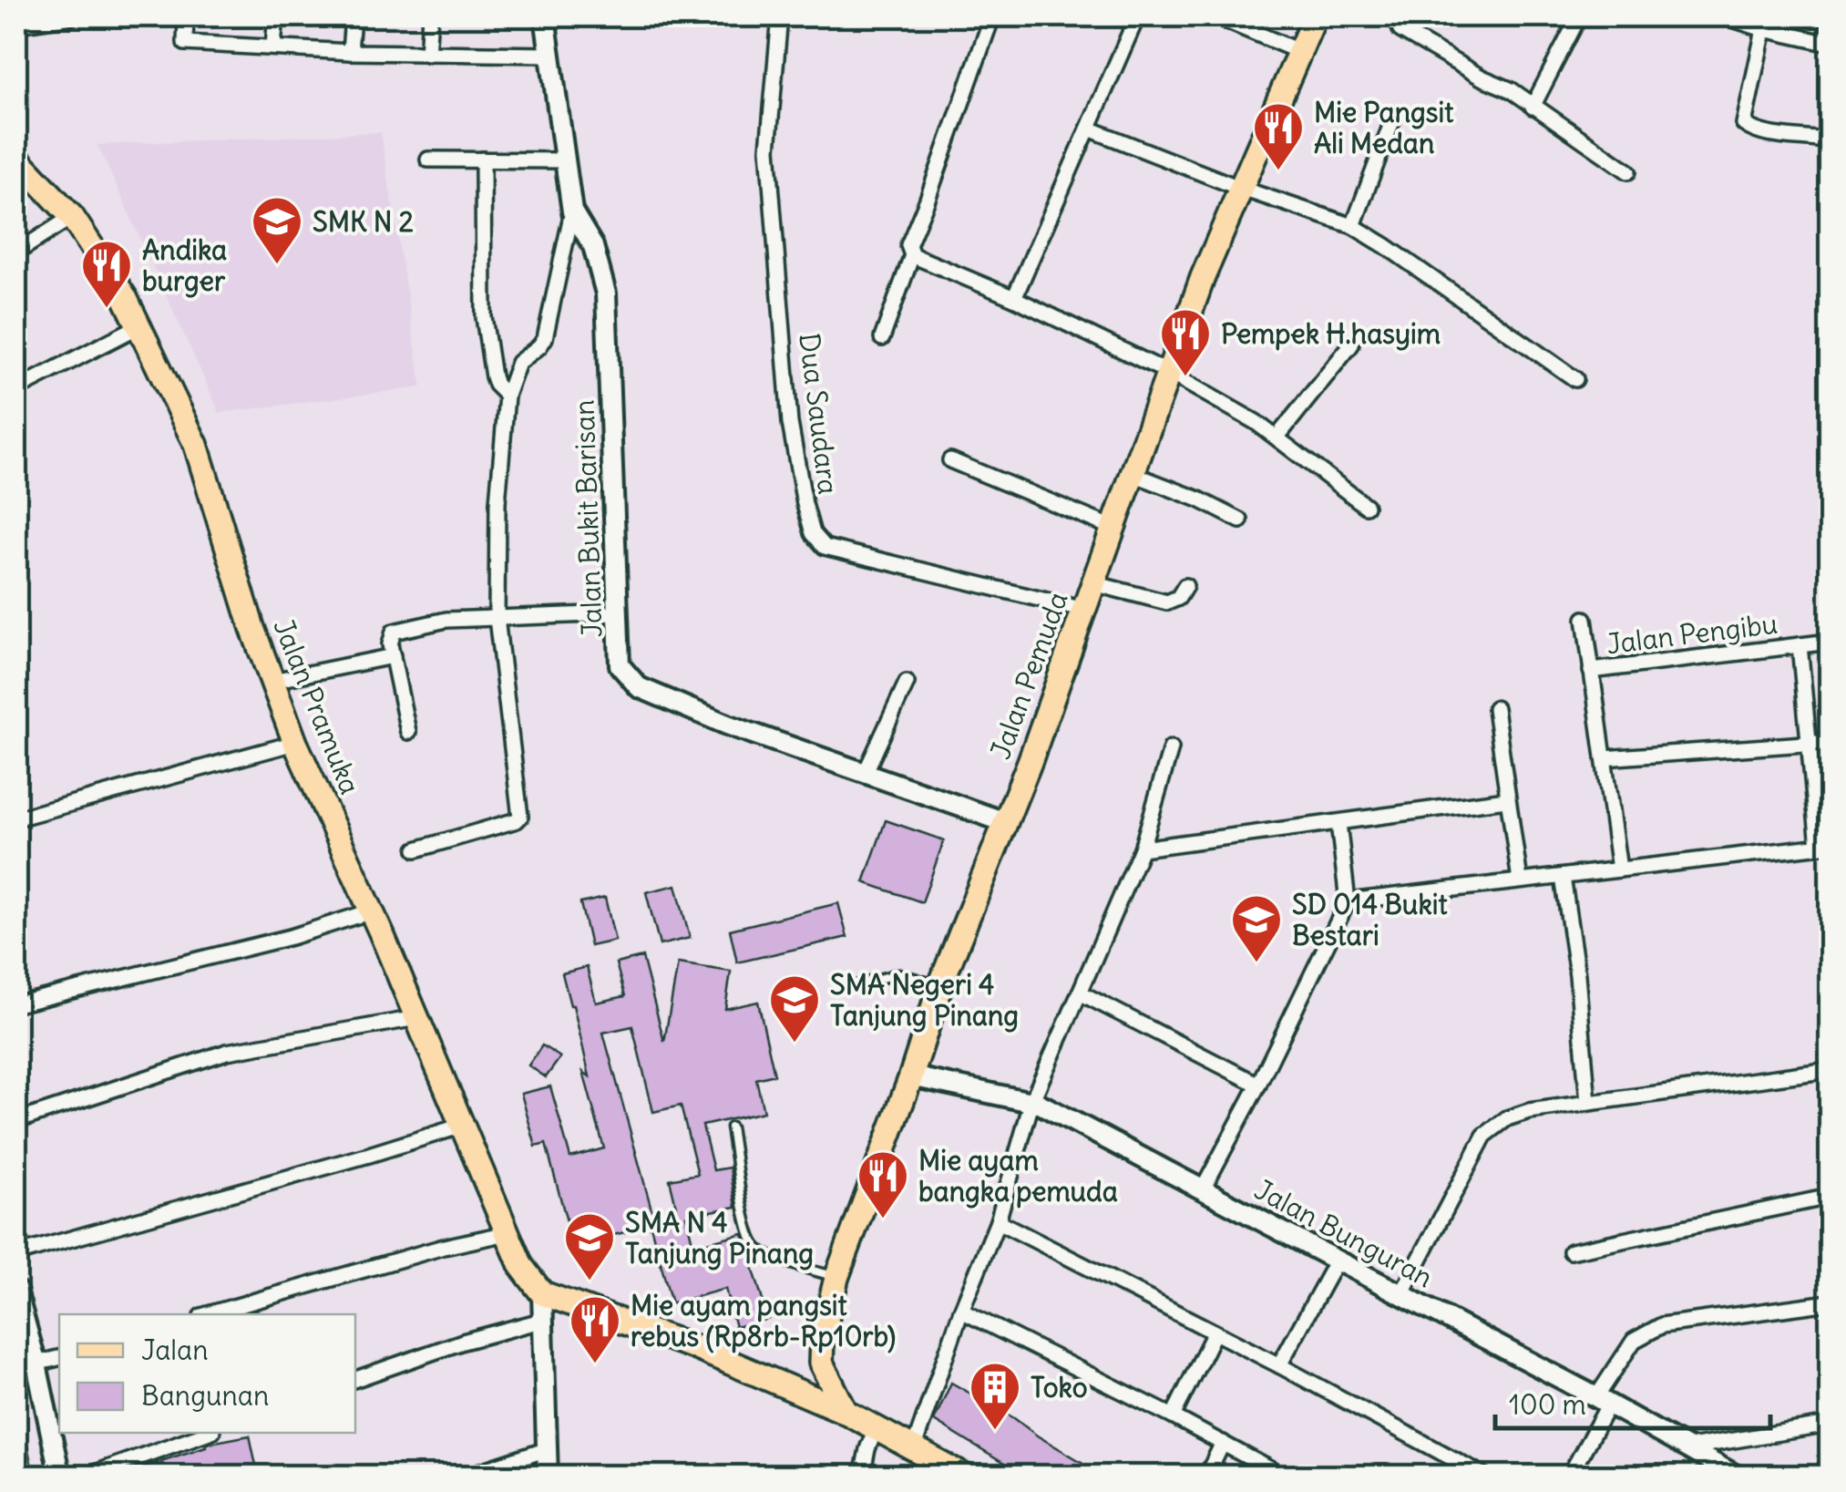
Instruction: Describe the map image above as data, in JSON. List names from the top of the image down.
{
  "streets": {
    "main road": ["Jalan Pemuda", "Jalan Pramuka"],
    "street": [
      "Dua Saudara",
      "Jalan Bukit Barisan",
      "Jalan Pengibu",
      "Jalan Bunguran"
    ]
  },
  "crossings": [
    ["Dua Saudara", "Jalan Pemuda"],
    ["Jalan Bukit Barisan", "Jalan Pemuda"],
    ["Jalan Pemuda", "Jalan Bunguran"]
  ],
  "places": {
    "restaurant": [
      "Mie Pangsit Ali Medan",
      "Andika burger",
      "Pempek H.hasyim",
      "Mie ayam bangka pemuda",
      "Mie ayam pangsit rebus (Rp8rb-Rp10rb)"
    ],
    "school or university": [
      "SMK N 2",
      "SD 014 Bukit Bestari",
      "SMA Negeri 4 Tanjung Pinang",
      "SMA N 4 Tanjung Pinang"
    ],
    "building": ["Toko"]
  },
  "legend": ["Jalan", "Bangunan"],
  "scale_bar": "100 m"
}
